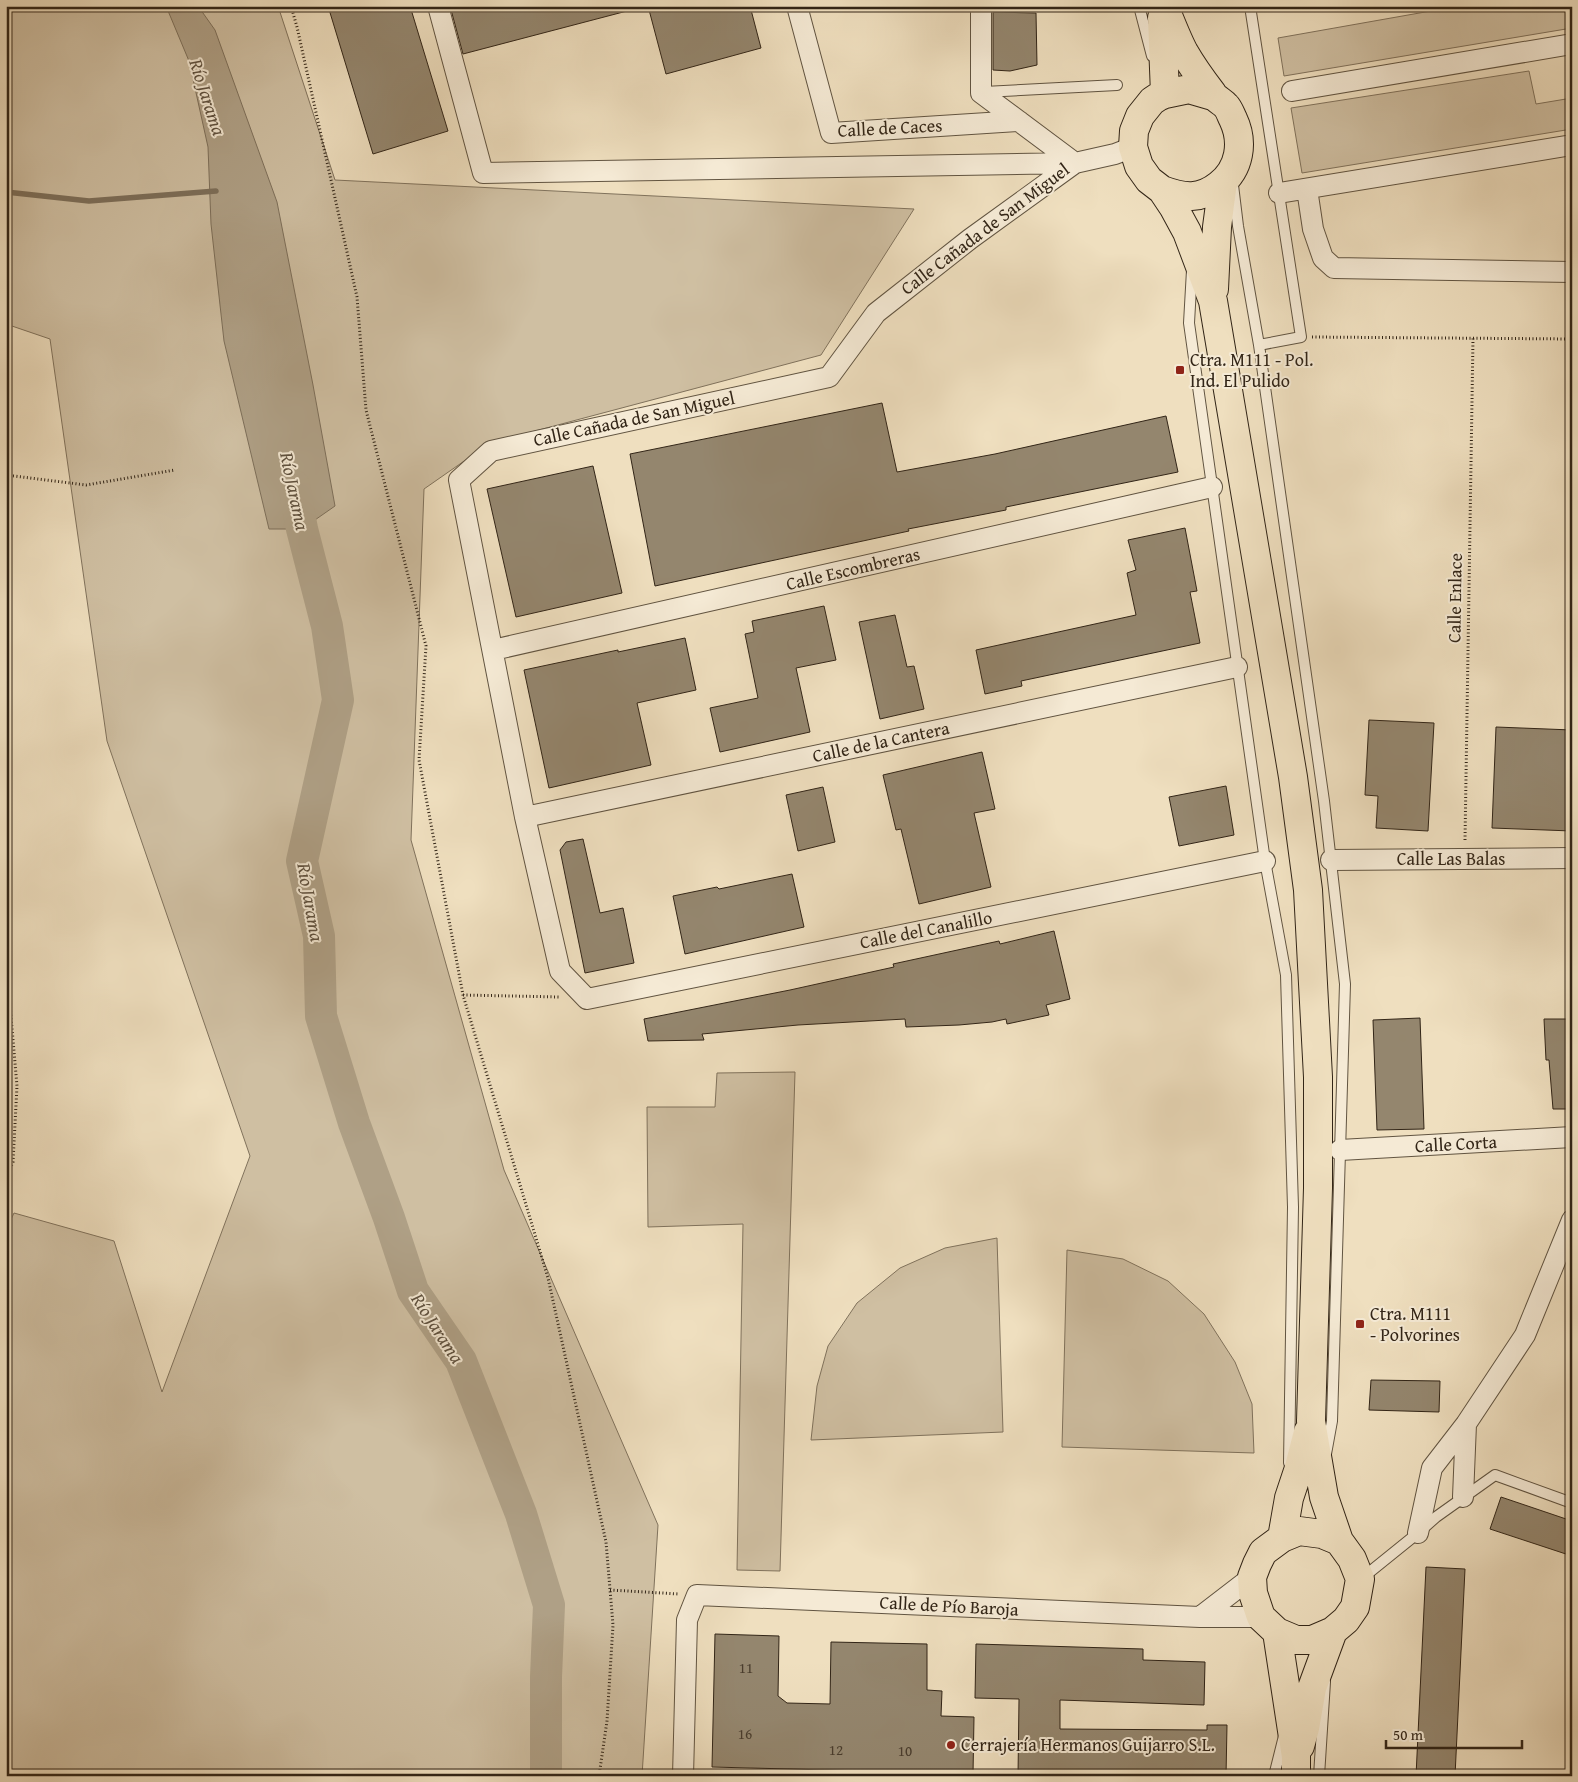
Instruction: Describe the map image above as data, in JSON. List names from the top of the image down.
{
  "streets": {
    "street": [
      "Calle de Caces",
      "Calle Cañada de San Miguel",
      "Calle Escombreras",
      "Calle de la Cantera",
      "Calle Las Balas",
      "Calle del Canalillo",
      "Calle Corta",
      "Calle de Pío Baroja"
    ],
    "path": ["Calle Enlace"]
  },
  "crossings": [
    ["Calle Cañada de San Miguel", "Calle Escombreras"],
    ["Calle Enlace", "Calle Las Balas"]
  ],
  "water": ["Río Jarama"],
  "places": {
    "transit": ["Ctra. M111 - Pol. Ind. El Pulido", "Ctra. M111 - Polvorines"],
    "other": ["Cerrajería Hermanos Guijarro S.L."]
  },
  "house_numbers": [
    "11",
    "16",
    "12",
    "10"
  ],
  "scale_bar": "50 m"
}
